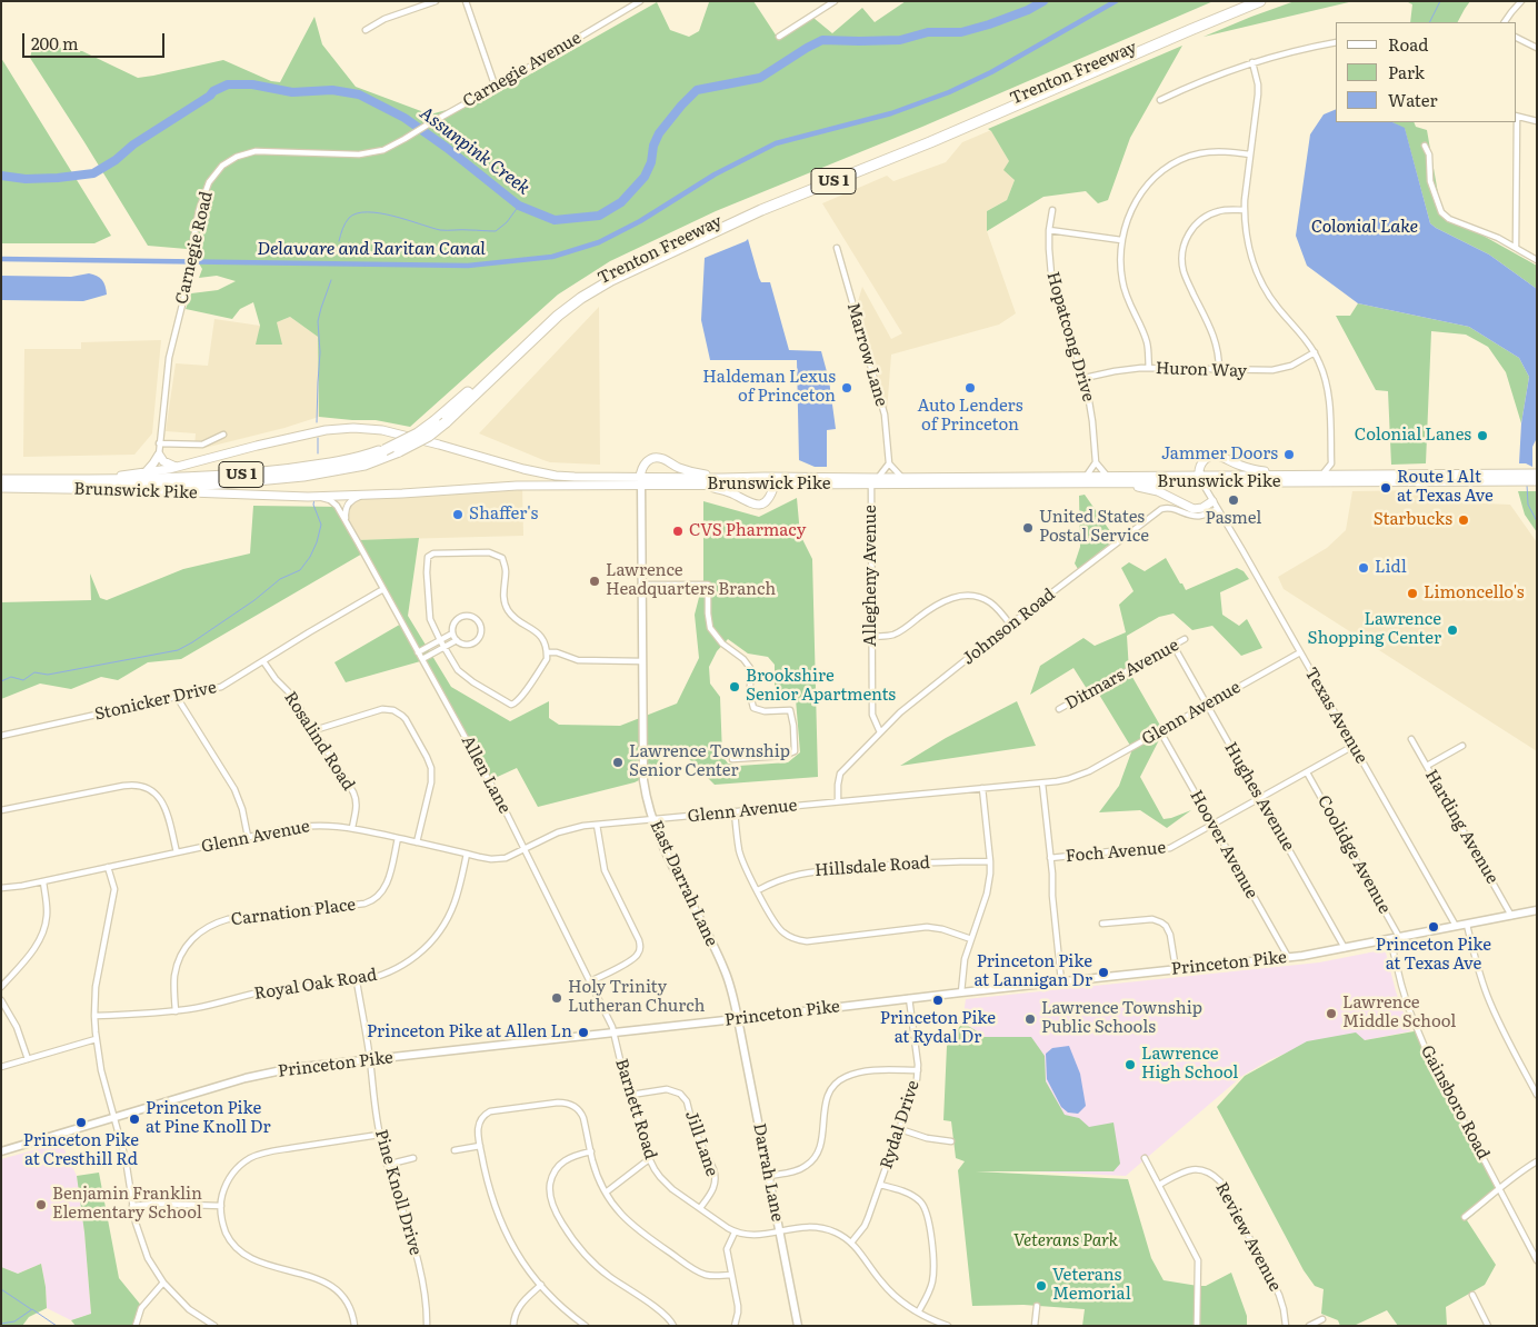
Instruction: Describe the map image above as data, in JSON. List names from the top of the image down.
{
  "streets": {
    "highway": ["Trenton Freeway", "US 1", "Brunswick Pike"],
    "main road": ["East Darrah Lane", "Princeton Pike", "Darrah Lane"],
    "street": [
      "Carnegie Avenue",
      "Carnegie Road",
      "Hopatcong Drive",
      "Marrow Lane",
      "Huron Way",
      "Allegheny Avenue",
      "Johnson Road",
      "Ditmars Avenue",
      "Stonicker Drive",
      "Glenn Avenue",
      "Texas Avenue",
      "Rosalind Road",
      "Allen Lane",
      "Hughes Avenue",
      "Harding Avenue",
      "Hoover Avenue",
      "Foch Avenue",
      "Coolidge Avenue",
      "Hillsdale Road",
      "Carnation Place",
      "Royal Oak Road",
      "Gainsboro Road",
      "Barnett Road",
      "Rydal Drive",
      "Jill Lane",
      "Pine Knoll Drive",
      "Review Avenue"
    ]
  },
  "crossings": [
    ["Carnegie Avenue", "Carnegie Road"],
    ["Trenton Freeway", "Brunswick Pike"],
    ["Hopatcong Drive", "Huron Way"],
    ["Brunswick Pike", "Allegheny Avenue"],
    ["Brunswick Pike", "Texas Avenue"],
    ["Brunswick Pike", "Allen Lane"],
    ["Brunswick Pike", "East Darrah Lane"],
    ["Allegheny Avenue", "Johnson Road"],
    ["Johnson Road", "Glenn Avenue"],
    ["Johnson Road", "Texas Avenue"],
    ["Ditmars Avenue", "Hughes Avenue"],
    ["Stonicker Drive", "Rosalind Road"],
    ["Stonicker Drive", "Allen Lane"],
    ["Glenn Avenue", "Texas Avenue"],
    ["Glenn Avenue", "Rosalind Road"],
    ["Glenn Avenue", "Allen Lane"],
    ["Glenn Avenue", "Hughes Avenue"],
    ["Glenn Avenue", "Hoover Avenue"],
    ["Glenn Avenue", "East Darrah Lane"],
    ["Glenn Avenue", "Carnation Place"],
    ["Glenn Avenue", "Royal Oak Road"],
    ["Texas Avenue", "Foch Avenue"],
    ["Texas Avenue", "Princeton Pike"],
    ["Allen Lane", "Princeton Pike"],
    ["Allen Lane", "Barnett Road"],
    ["Hughes Avenue", "Foch Avenue"],
    ["Hughes Avenue", "Princeton Pike"],
    ["Harding Avenue", "Princeton Pike"],
    ["Hoover Avenue", "Foch Avenue"],
    ["Hoover Avenue", "Princeton Pike"],
    ["Foch Avenue", "Coolidge Avenue"],
    ["Coolidge Avenue", "Princeton Pike"],
    ["East Darrah Lane", "Princeton Pike"],
    ["East Darrah Lane", "Darrah Lane"],
    ["Carnation Place", "Royal Oak Road"],
    ["Princeton Pike", "Gainsboro Road"],
    ["Princeton Pike", "Barnett Road"],
    ["Princeton Pike", "Rydal Drive"],
    ["Princeton Pike", "Darrah Lane"],
    ["Princeton Pike", "Pine Knoll Drive"],
    ["Royal Oak Road", "Pine Knoll Drive"],
    ["Barnett Road", "Jill Lane"]
  ],
  "water": ["Assunpink Creek", "Colonial Lake", "Delaware and Raritan Canal"],
  "parks": ["Veterans Park"],
  "places": [
    "Haldeman Lexus of Princeton",
    "Auto Lenders of Princeton",
    "Colonial Lanes",
    "Jammer Doors",
    "Route 1 Alt at Texas Ave",
    "Pasmel",
    "Shaffer's",
    "Starbucks",
    "United States Postal Service",
    "CVS Pharmacy",
    "Lidl",
    "Lawrence Headquarters Branch",
    "Limoncello's",
    "Lawrence Shopping Center",
    "Brookshire Senior Apartments",
    "Lawrence Township Senior Center",
    "Princeton Pike at Texas Ave",
    "Princeton Pike at Lannigan Dr",
    "Holy Trinity Lutheran Church",
    "Princeton Pike at Rydal Dr",
    "Lawrence Middle School",
    "Lawrence Township Public Schools",
    "Princeton Pike at Allen Ln",
    "Lawrence High School",
    "Princeton Pike at Pine Knoll Dr",
    "Princeton Pike at Cresthill Rd",
    "Benjamin Franklin Elementary School",
    "Veterans Memorial"
  ],
  "legend": ["Road", "Park", "Water"],
  "scale_bar": "200 m"
}
